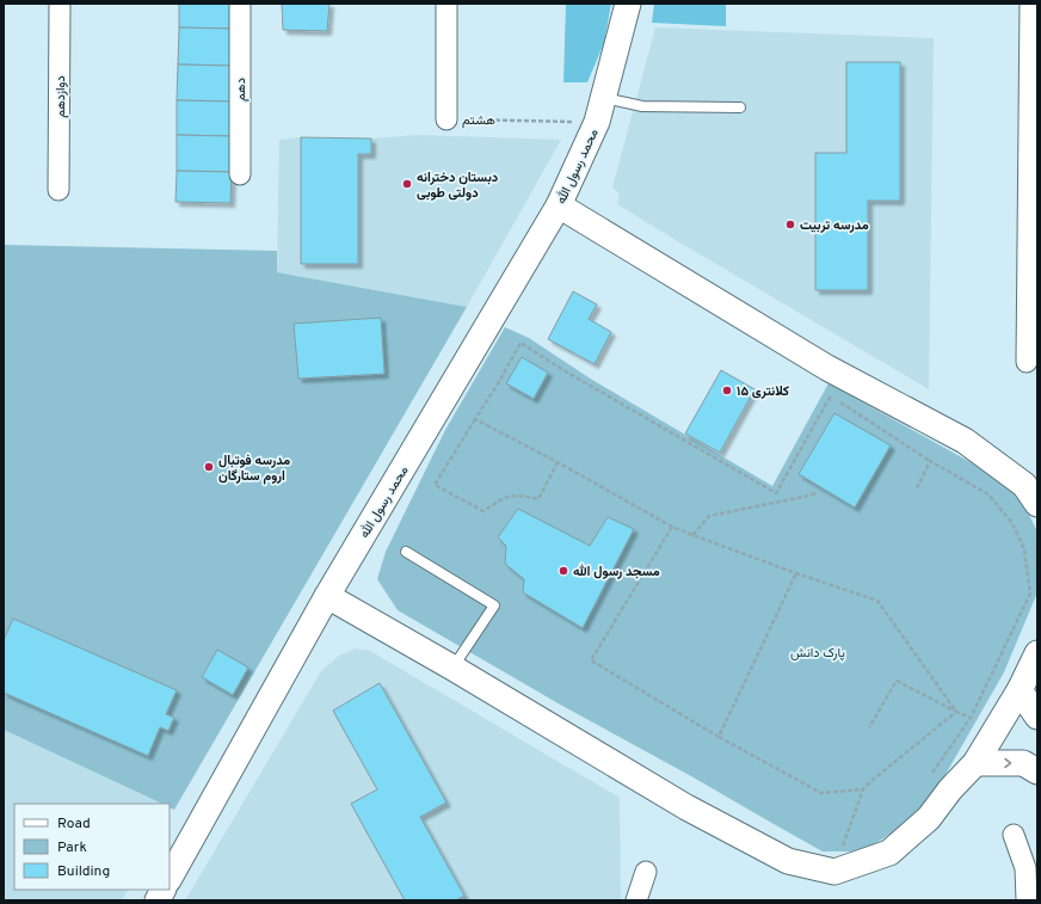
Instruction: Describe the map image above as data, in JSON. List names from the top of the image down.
{
  "streets": {
    "street": [
      "دهم",
      "دوازدهم",
      "هشتم",
      "محمد رسول الله"
    ]
  },
  "crossings": [
    ["هشتم", "محمد رسول الله"]
  ],
  "parks": ["پارک دانش"],
  "places": [
    "دبستان دخترانه دولتی طوبی",
    "مدرسه تربیت",
    "کلانتری ۱۵",
    "مدرسه فوتبال اروم ستارگان",
    "مسجد رسول الله"
  ],
  "legend": ["Road", "Park", "Building"]
}
